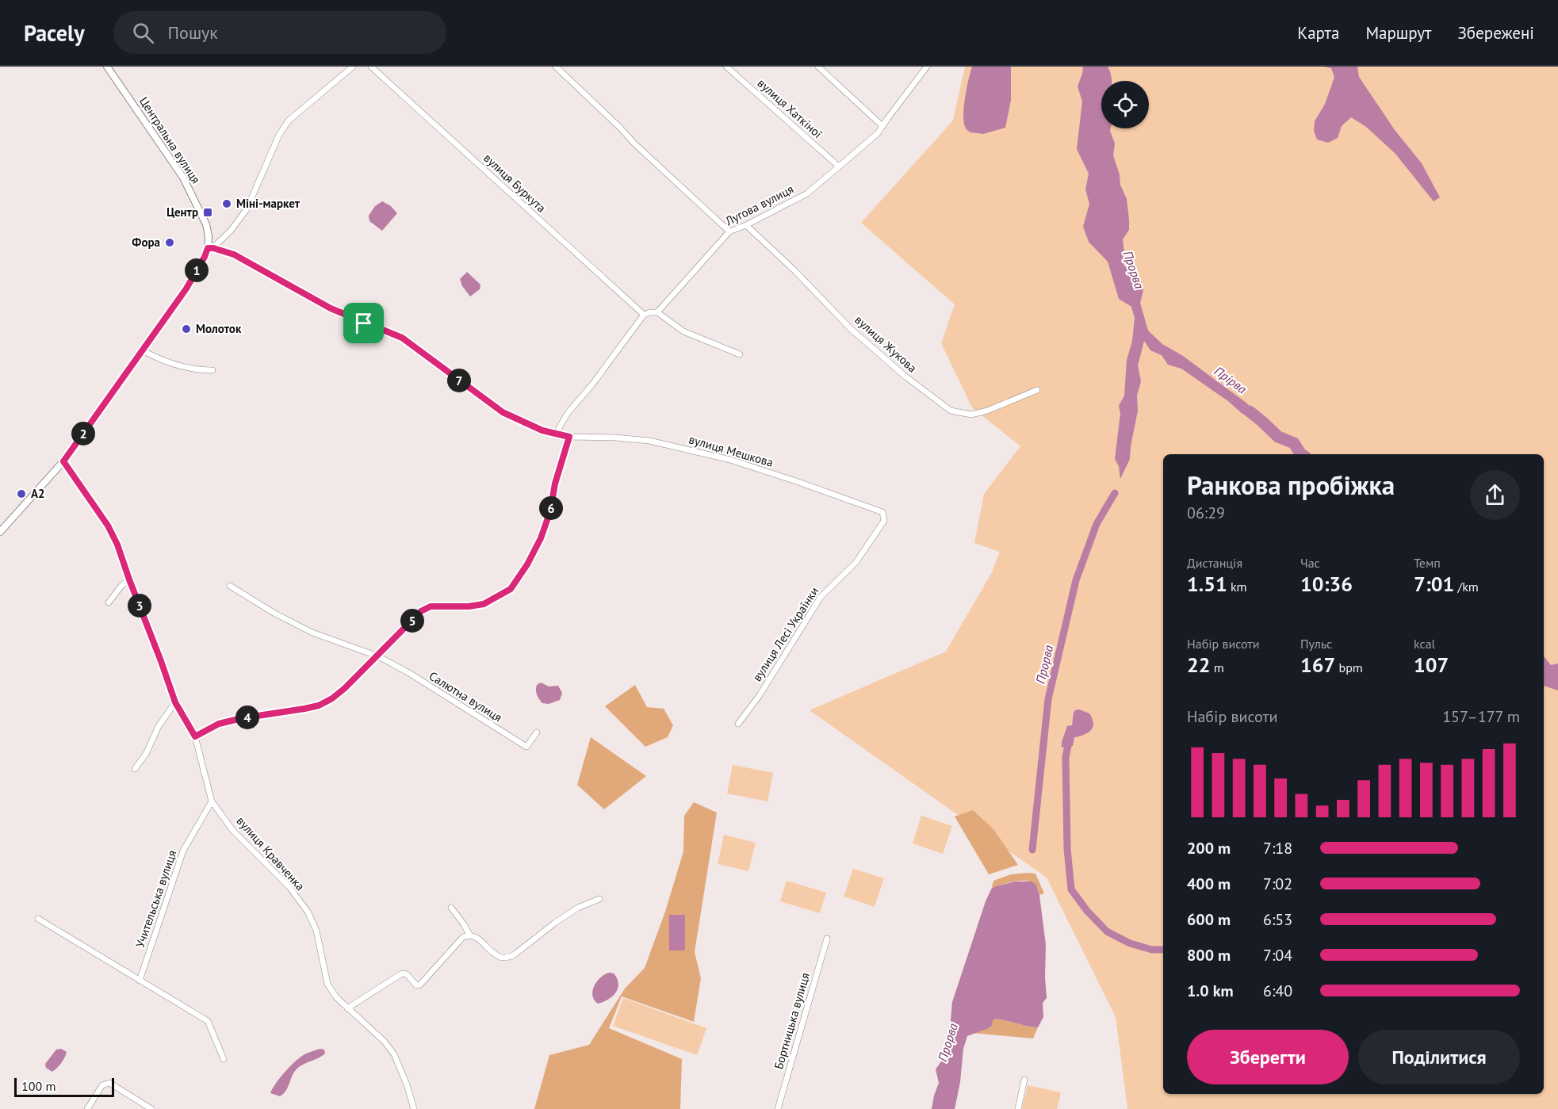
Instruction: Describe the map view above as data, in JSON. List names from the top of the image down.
{
  "streets": {
    "street": [
      "вулиця Хаткіної",
      "Центральна вулиця",
      "вулиця Буркута",
      "Лугова вулиця",
      "вулиця Жукова",
      "вулиця Мешкова",
      "вулиця Лесі Українки",
      "Салютна вулиця",
      "вулиця Кравченка",
      "Учительська вулиця",
      "Бортницька вулиця"
    ]
  },
  "crossings": [
    ["вулиця Хаткіної", "Лугова вулиця"],
    ["Центральна вулиця", "вулиця Мешкова"],
    ["Центральна вулиця", "вулиця Кравченка"],
    ["Лугова вулиця", "вулиця Жукова"],
    ["вулиця Мешкова", "вулиця Лесі Українки"],
    ["вулиця Кравченка", "Учительська вулиця"]
  ],
  "water": ["Прорва", "Прірва"],
  "places": {
    "other": [
      "Міні-маркет",
      "Фора",
      "Молоток",
      "А2"
    ],
    "transit": ["Центр"]
  },
  "scale_bar": "100 m",
  "page": {
    "header": "Pacely",
    "search": "Пошук",
    "nav": ["Карта", "Маршрут", "Збережені"],
    "pins": [
      "1",
      "7",
      "2",
      "6",
      "3",
      "5",
      "4"
    ],
    "heading": ["Ранкова пробіжка", "06:29"],
    "stats": [
      ["Дистанція", "1.51 km"],
      ["Час", "10:36"],
      ["Темп", "7:01 /km"],
      ["Набір висоти", "22 m"],
      ["Пульс", "167 bpm"],
      ["kcal", "107"]
    ],
    "chart": ["Набір висоти", "157–177 m"],
    "list": [
      {
        "name": "200 m",
        "note": "7:18"
      },
      {
        "name": "400 m",
        "note": "7:02"
      },
      {
        "name": "600 m",
        "note": "6:53"
      },
      {
        "name": "800 m",
        "note": "7:04"
      },
      {
        "name": "1.0 km",
        "note": "6:40"
      }
    ],
    "buttons": ["Зберегти", "Поділитися"],
    "scale": "100 m"
  }
}
